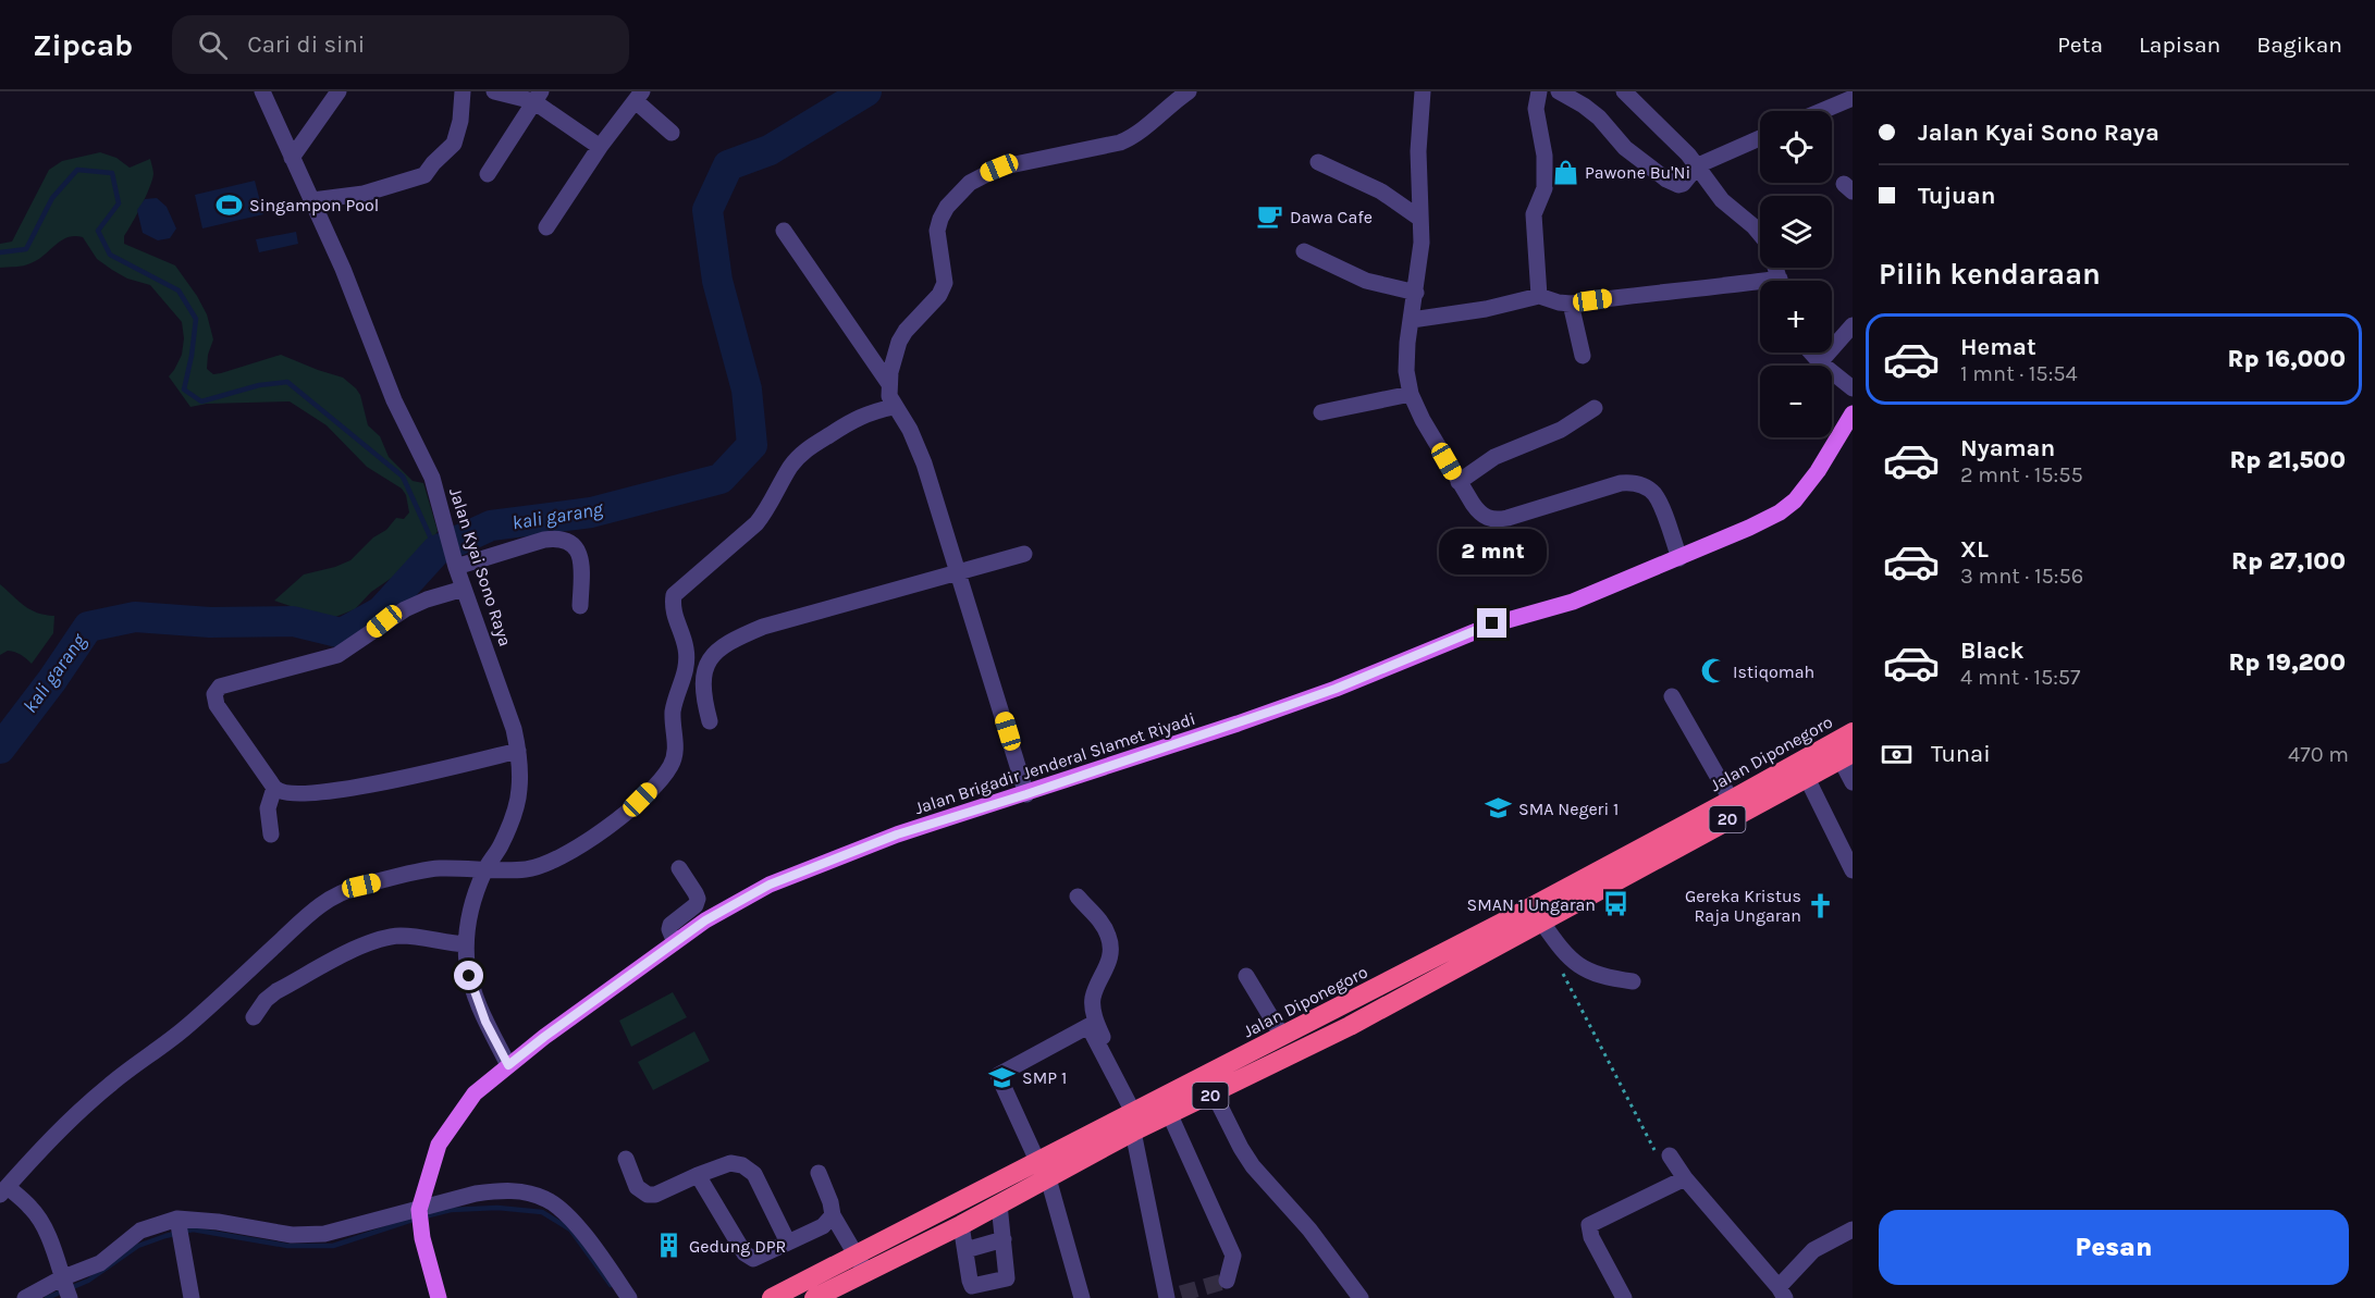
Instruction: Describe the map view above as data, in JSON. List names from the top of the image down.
{
  "streets": {
    "highway": ["Jalan Diponegoro", "20"],
    "main road": ["Jalan Brigadir Jenderal Slamet Riyadi"],
    "street": ["Jalan Kyai Sono Raya"]
  },
  "crossings": [
    ["Jalan Kyai Sono Raya", "Jalan Brigadir Jenderal Slamet Riyadi"]
  ],
  "water": ["kali garang"],
  "places": {
    "shop": ["Pawone Bu'Ni"],
    "sports": ["Singampon Pool"],
    "cafe": ["Dawa Cafe"],
    "mosque": ["Istiqomah"],
    "school or university": ["SMA Negeri 1", "SMP 1"],
    "bus stop": ["SMAN 1 Ungaran"],
    "church": ["Gereka Kristus Raja Ungaran"],
    "building": ["Gedung DPR"]
  },
  "page": {
    "header": "Zipcab",
    "search": "Cari di sini",
    "nav": ["Peta", "Lapisan", "Bagikan"],
    "banner": ["Jalan Kyai Sono Raya", "Tujuan"],
    "map_buttons": ["+", "−"],
    "heading": "Pilih kendaraan",
    "list": [
      {
        "name": "Hemat",
        "note": "1 mnt · 15:54",
        "value": "Rp 16,000"
      },
      {
        "name": "Nyaman",
        "note": "2 mnt · 15:55",
        "value": "Rp 21,500"
      },
      {
        "name": "XL",
        "note": "3 mnt · 15:56",
        "value": "Rp 27,100"
      },
      {
        "name": "Black",
        "note": "4 mnt · 15:57",
        "value": "Rp 19,200"
      }
    ],
    "bubble": "2 mnt",
    "pay": ["Tunai", "470 m"],
    "buttons": "Pesan"
  }
}
